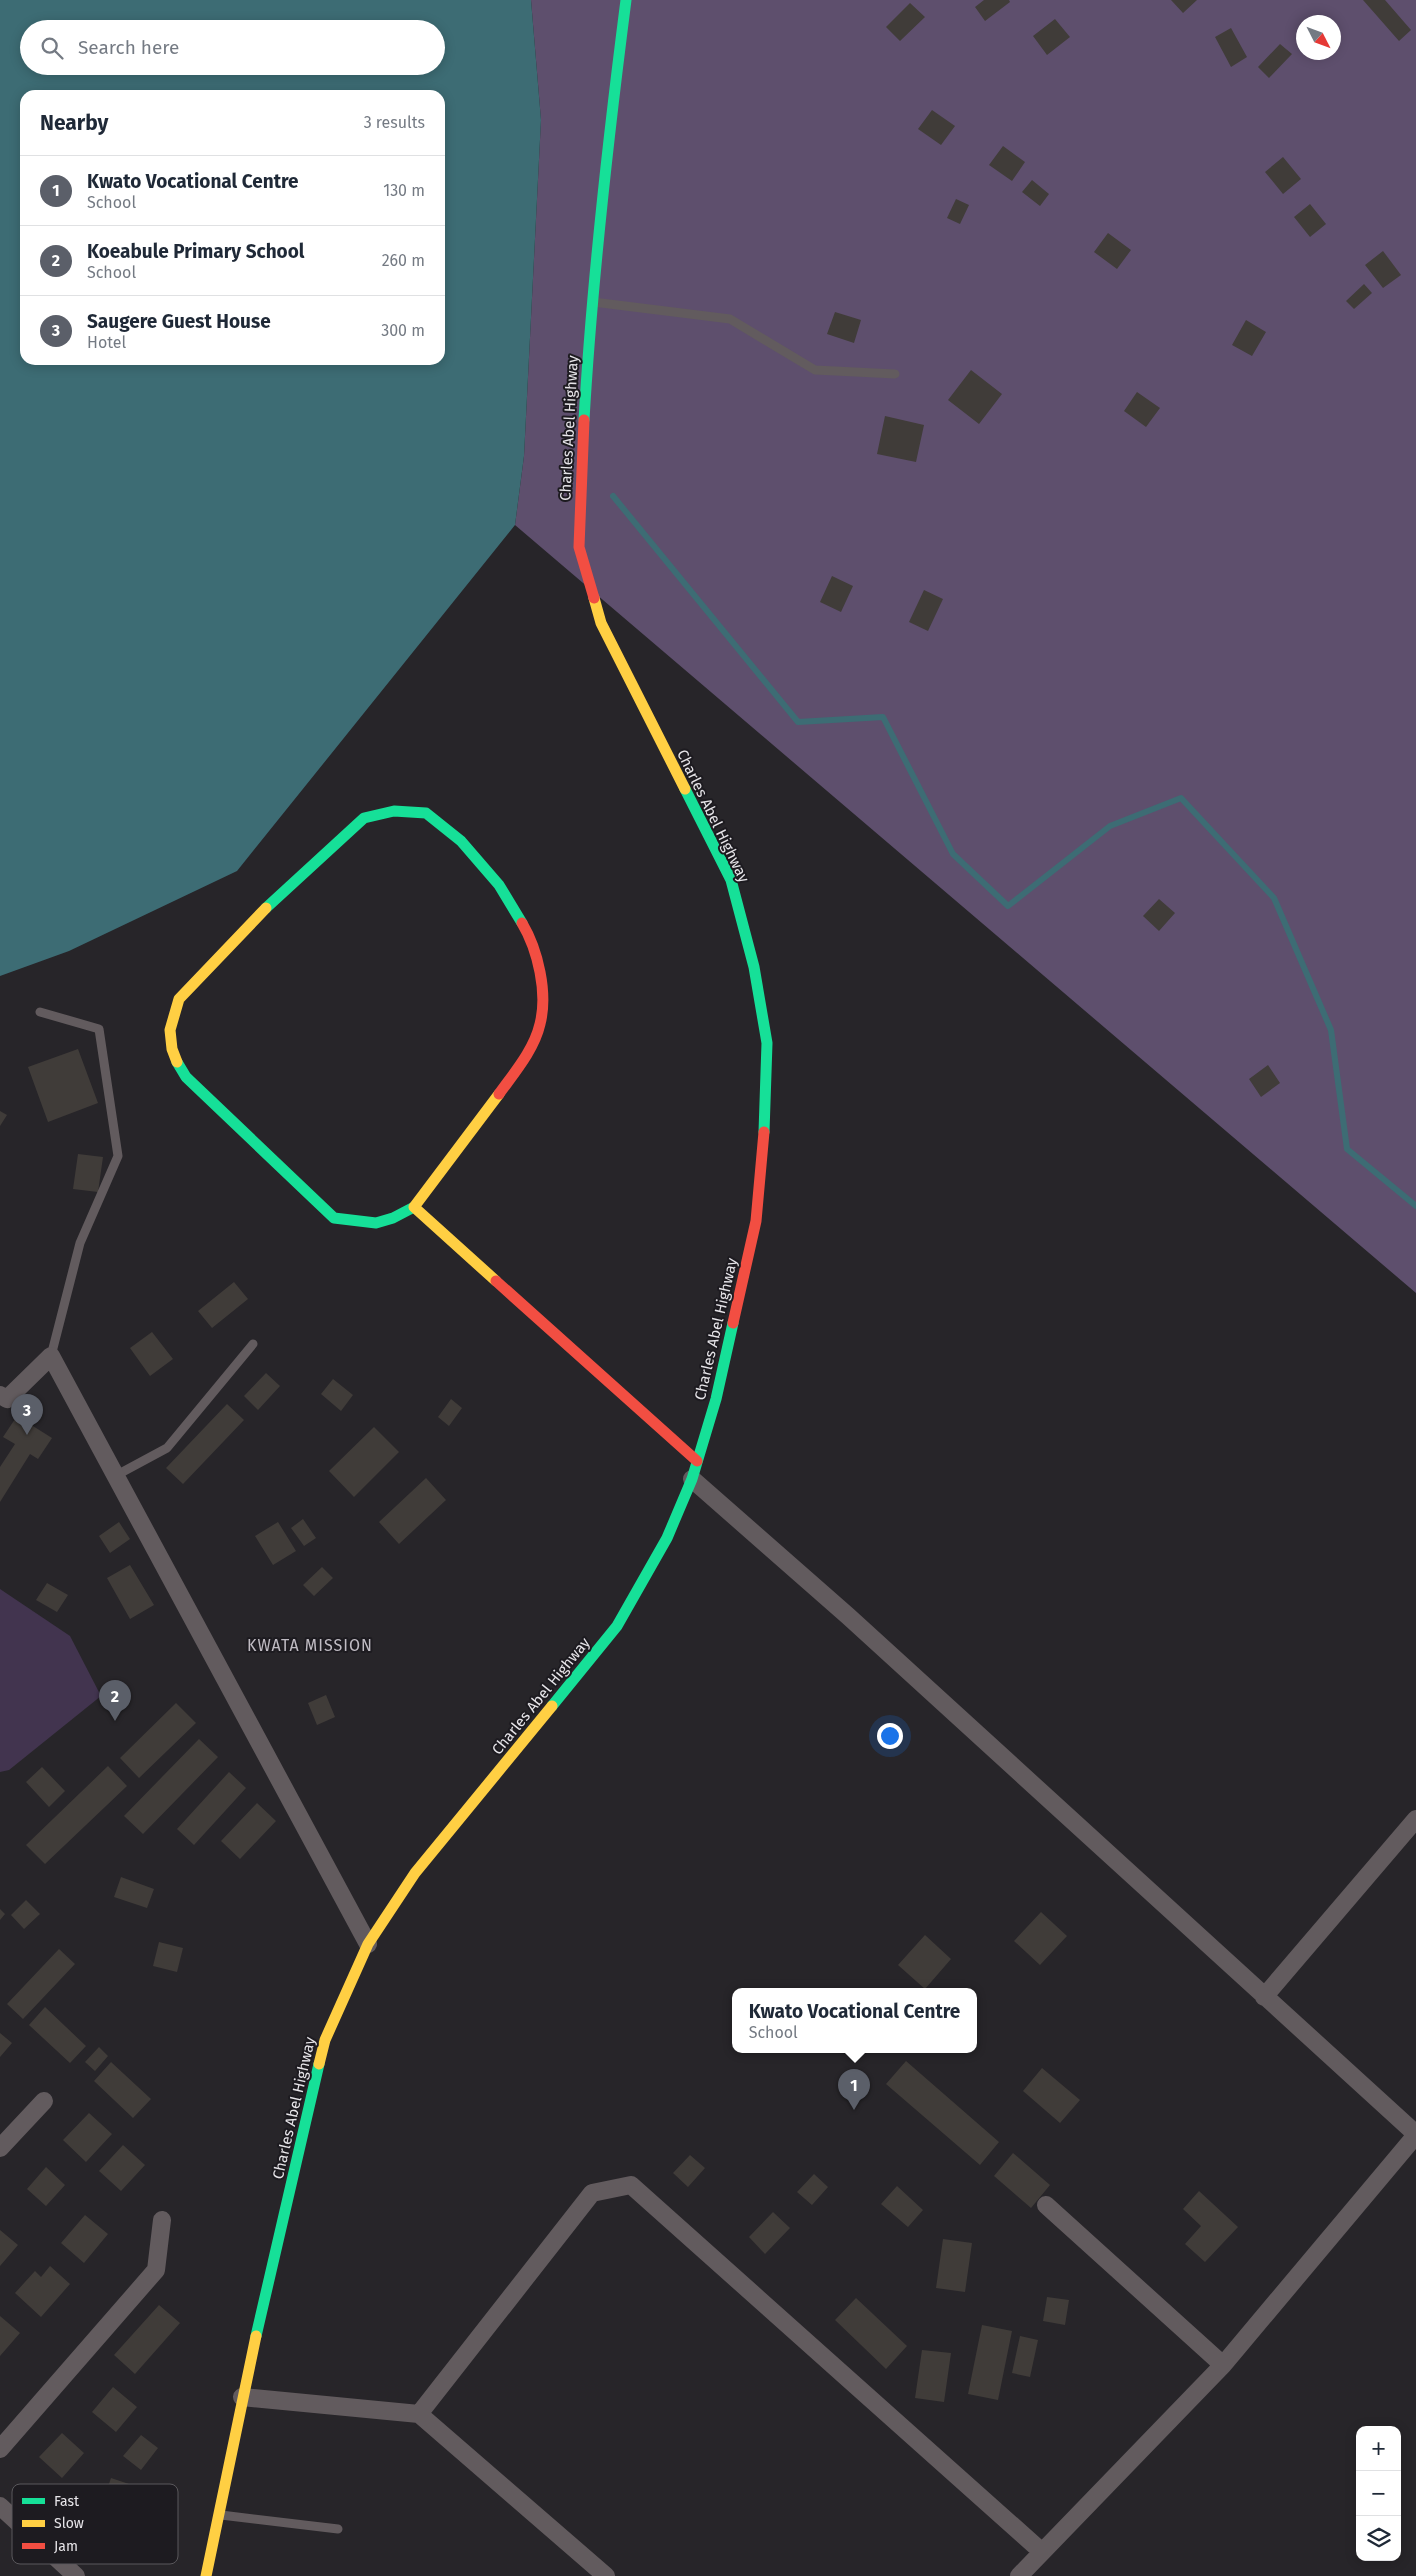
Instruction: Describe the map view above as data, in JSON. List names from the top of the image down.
{
  "streets": {
    "main road": ["Charles Abel Highway"]
  },
  "districts": ["KWATA MISSION"],
  "legend": ["Fast", "Slow", "Jam"],
  "north": "bottom right",
  "page": {
    "search": "Search here",
    "heading": ["Nearby", "3 results"],
    "list": [
      {
        "mark": "1",
        "name": "Kwato Vocational Centre",
        "note": "School",
        "value": "130 m"
      },
      {
        "mark": "2",
        "name": "Koeabule Primary School",
        "note": "School",
        "value": "260 m"
      },
      {
        "mark": "3",
        "name": "Saugere Guest House",
        "note": "Hotel",
        "value": "300 m"
      }
    ],
    "pins": ["3", "2", "1"],
    "popup": ["Kwato Vocational Centre", "School"],
    "map_buttons": ["+", "−"]
  }
}
